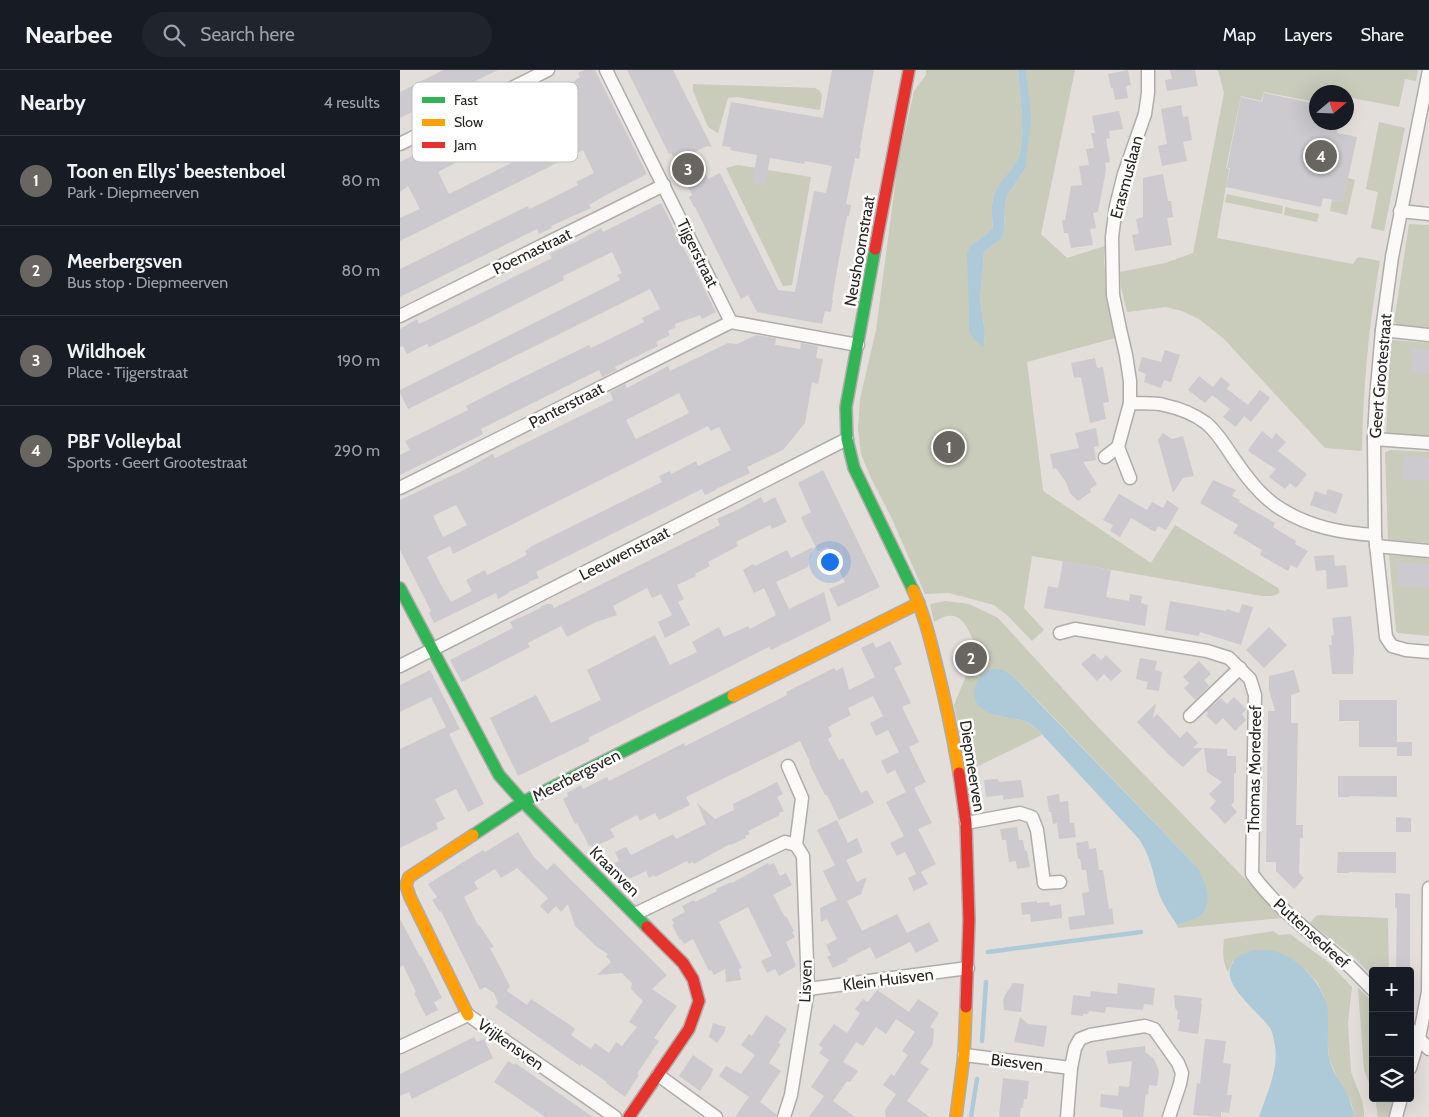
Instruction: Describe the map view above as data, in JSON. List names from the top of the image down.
{
  "streets": {
    "street": [
      "Erasmuslaan",
      "Poemastraat",
      "Neushoornstraat",
      "Tijgerstraat",
      "Geert Grootestraat",
      "Panterstraat",
      "Leeuwenstraat",
      "Diepmeerven",
      "Thomas Moredreef",
      "Meerbergsven",
      "Kraanven",
      "Puttensedreef",
      "Klein Huisven",
      "Lisven",
      "Vrijkensven",
      "Biesven"
    ]
  },
  "crossings": [
    ["Poemastraat", "Tijgerstraat"],
    ["Neushoornstraat", "Leeuwenstraat"],
    ["Neushoornstraat", "Diepmeerven"],
    ["Tijgerstraat", "Panterstraat"],
    ["Leeuwenstraat", "Diepmeerven"],
    ["Leeuwenstraat", "Kraanven"],
    ["Diepmeerven", "Meerbergsven"],
    ["Diepmeerven", "Klein Huisven"],
    ["Diepmeerven", "Biesven"],
    ["Thomas Moredreef", "Puttensedreef"],
    ["Meerbergsven", "Kraanven"],
    ["Meerbergsven", "Vrijkensven"],
    ["Klein Huisven", "Lisven"]
  ],
  "legend": ["Fast", "Slow", "Jam"],
  "north": "right",
  "page": {
    "header": "Nearbee",
    "search": "Search here",
    "nav": ["Map", "Layers", "Share"],
    "heading": ["Nearby", "4 results"],
    "list": [
      {
        "mark": "1",
        "name": "Toon en Ellys' beestenboel",
        "note": "Park · Diepmeerven",
        "value": "80 m"
      },
      {
        "mark": "2",
        "name": "Meerbergsven",
        "note": "Bus stop · Diepmeerven",
        "value": "80 m"
      },
      {
        "mark": "3",
        "name": "Wildhoek",
        "note": "Place · Tijgerstraat",
        "value": "190 m"
      },
      {
        "mark": "4",
        "name": "PBF Volleybal",
        "note": "Sports · Geert Grootestraat",
        "value": "290 m"
      }
    ],
    "pins": [
      "4",
      "3",
      "1",
      "2"
    ],
    "map_buttons": ["+", "−"]
  }
}
